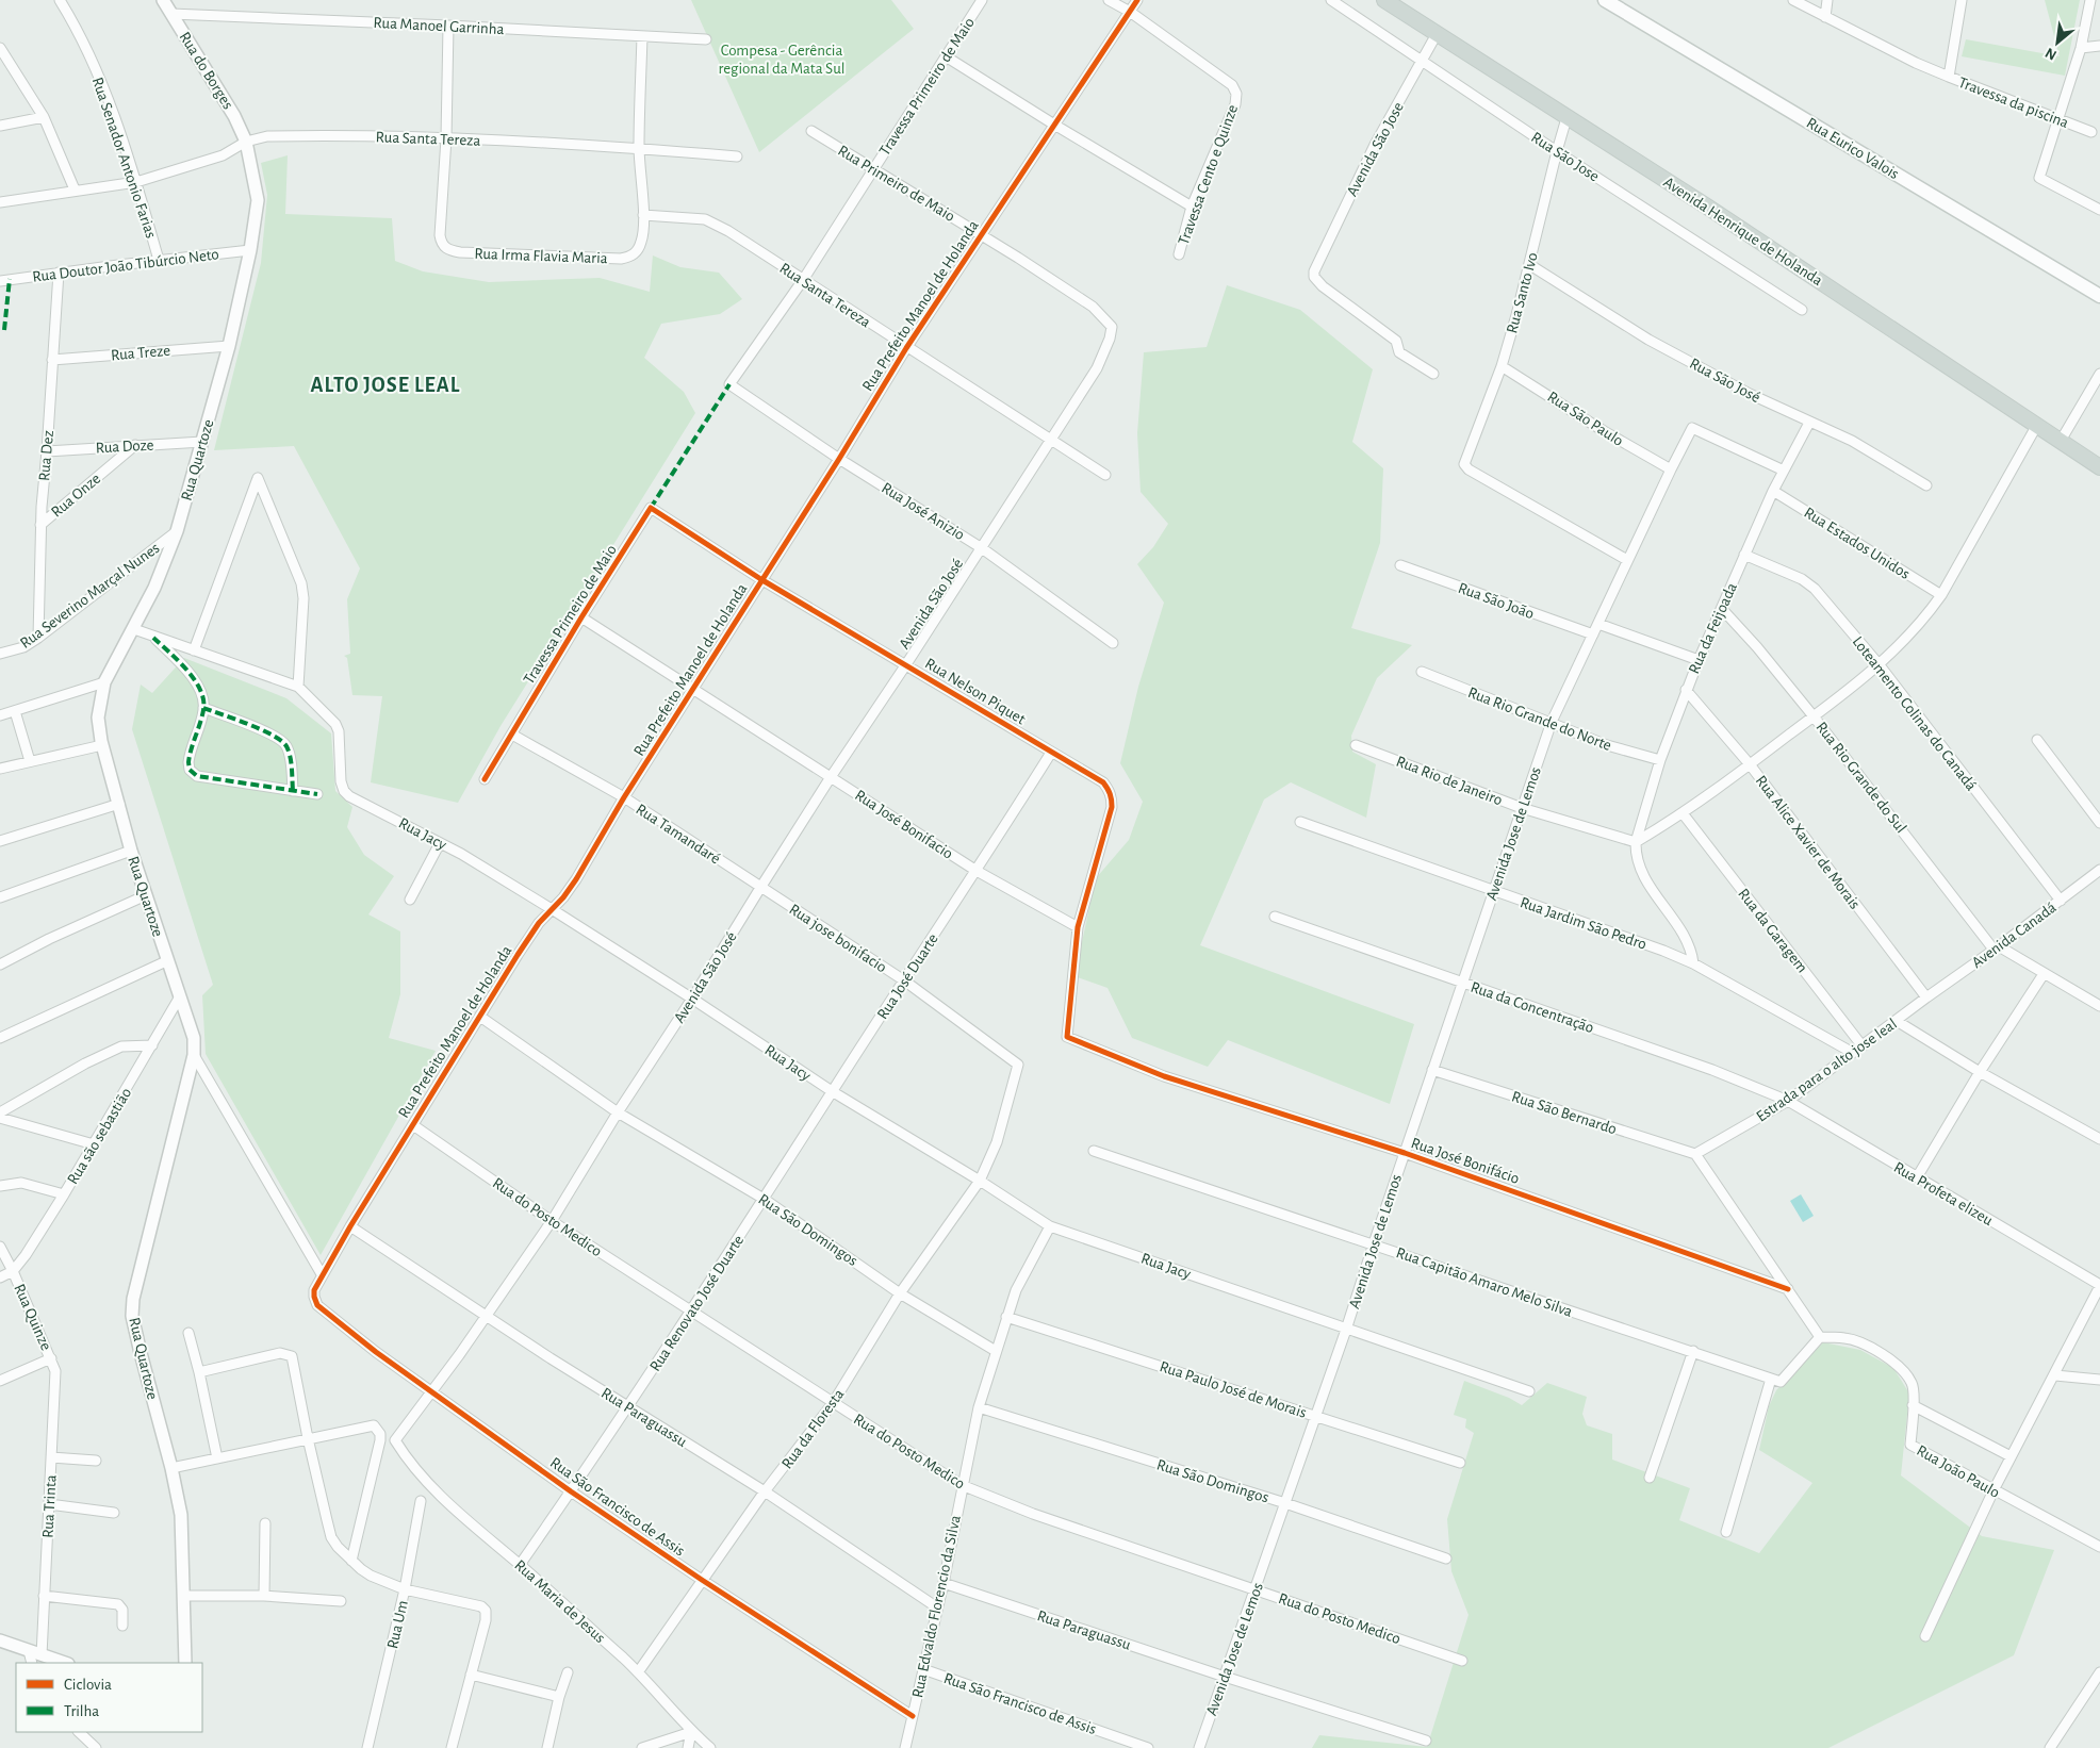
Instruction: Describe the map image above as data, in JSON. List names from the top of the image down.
{
  "streets": {
    "main road": ["Rua Eurico Valois", "Avenida Henrique de Holanda"],
    "street": [
      "Rua Manoel Garrinha",
      "Rua do Borges",
      "Travessa Primeiro de Maio",
      "Travessa da piscina",
      "Rua Santa Tereza",
      "Avenida São Jose",
      "Rua São Jose",
      "Rua Senador Antonio Farias",
      "Travessa Cento e Quinze",
      "Rua Primeiro de Maio",
      "Rua Irma Flavia Maria",
      "Rua Doutor João Tibúrcio Neto",
      "Rua Santo Ivo",
      "Rua Prefeito Manoel de Holanda",
      "Rua Treze",
      "Rua São José",
      "Rua São Paulo",
      "Rua Doze",
      "Rua Dez",
      "Rua Quartoze",
      "Rua Onze",
      "Rua José Anizio",
      "Rua Estados Unidos",
      "Rua Severino Marçal Nunes",
      "Rua São João",
      "Avenida São José",
      "Rua da Feijoada",
      "Rua Nelson Piquet",
      "Loteamento Colinas do Canadá",
      "Rua Rio Grande do Norte",
      "Rua Rio Grande do Sul",
      "Rua Rio de Janeiro",
      "Rua José Bonifacio",
      "Rua Jacy",
      "Rua Tamandaré",
      "Avenida Jose de Lemos",
      "Rua Alice Xavier de Morais",
      "Rua Jardim São Pedro",
      "Rua da Garagem",
      "Avenida Canadá",
      "Rua jose bonifacio",
      "Rua José Duarte",
      "Rua da Concentração",
      "Estrada para o alto jose leal",
      "Rua São Bernardo",
      "Rua são sebastião",
      "Rua José Bonifácio",
      "Rua Profeta elizeu",
      "Rua do Posto Medico",
      "Rua São Domingos",
      "Rua Capitão Amaro Melo Silva",
      "Rua Renovato José Duarte",
      "Rua Quinze",
      "Rua Paulo José de Morais",
      "Rua Paraguassu",
      "Rua da Floresta",
      "Rua João Paulo",
      "Rua Trinta",
      "Rua São Francisco de Assis",
      "Rua Maria de Jesus",
      "Rua Edvaldo Florencio da Silva",
      "Rua Um"
    ]
  },
  "crossings": [
    ["Rua Manoel Garrinha", "Rua do Borges"],
    ["Rua do Borges", "Rua Santa Tereza"],
    ["Rua do Borges", "Rua Quartoze"],
    ["Travessa Primeiro de Maio", "Rua Santa Tereza"],
    ["Travessa Primeiro de Maio", "Rua Primeiro de Maio"],
    ["Travessa Primeiro de Maio", "Rua José Anizio"],
    ["Travessa Primeiro de Maio", "Rua Nelson Piquet"],
    ["Travessa Primeiro de Maio", "Rua José Bonifacio"],
    ["Travessa Primeiro de Maio", "Rua Tamandaré"],
    ["Rua Santa Tereza", "Rua Senador Antonio Farias"],
    ["Rua Santa Tereza", "Rua Irma Flavia Maria"],
    ["Rua Santa Tereza", "Rua Prefeito Manoel de Holanda"],
    ["Rua Santa Tereza", "Rua Quartoze"],
    ["Rua Santa Tereza", "Avenida São José"],
    ["Avenida São Jose", "Rua São Jose"],
    ["Avenida São Jose", "Avenida Henrique de Holanda"],
    ["Rua São Jose", "Rua Santo Ivo"],
    ["Rua Senador Antonio Farias", "Rua Doutor João Tibúrcio Neto"],
    ["Travessa Cento e Quinze", "Rua Prefeito Manoel de Holanda"],
    ["Rua Primeiro de Maio", "Rua Prefeito Manoel de Holanda"],
    ["Rua Primeiro de Maio", "Avenida São José"],
    ["Avenida Henrique de Holanda", "Rua Santo Ivo"],
    ["Rua Doutor João Tibúrcio Neto", "Rua Dez"],
    ["Rua Doutor João Tibúrcio Neto", "Rua Quartoze"],
    ["Rua Santo Ivo", "Rua São José"],
    ["Rua Santo Ivo", "Rua São Paulo"],
    ["Rua Santo Ivo", "Avenida Jose de Lemos"],
    ["Rua Prefeito Manoel de Holanda", "Rua José Anizio"],
    ["Rua Prefeito Manoel de Holanda", "Rua Nelson Piquet"],
    ["Rua Prefeito Manoel de Holanda", "Rua José Bonifacio"],
    ["Rua Prefeito Manoel de Holanda", "Rua Jacy"],
    ["Rua Prefeito Manoel de Holanda", "Rua Tamandaré"],
    ["Rua Prefeito Manoel de Holanda", "Rua do Posto Medico"],
    ["Rua Prefeito Manoel de Holanda", "Rua São Domingos"],
    ["Rua Prefeito Manoel de Holanda", "Rua Paraguassu"],
    ["Rua Prefeito Manoel de Holanda", "Rua São Francisco de Assis"],
    ["Rua Treze", "Rua Dez"],
    ["Rua Treze", "Rua Quartoze"],
    ["Rua São José", "Rua da Feijoada"],
    ["Rua Doze", "Rua Dez"],
    ["Rua Doze", "Rua Quartoze"],
    ["Rua Doze", "Rua Onze"],
    ["Rua Dez", "Rua Onze"],
    ["Rua Dez", "Rua Severino Marçal Nunes"],
    ["Rua Quartoze", "Rua Severino Marçal Nunes"],
    ["Rua Quartoze", "Rua Jacy"],
    ["Rua Quartoze", "Rua são sebastião"],
    ["Rua José Anizio", "Avenida São José"],
    ["Rua Estados Unidos", "Rua da Feijoada"],
    ["Rua São João", "Avenida Jose de Lemos"],
    ["Avenida São José", "Rua Nelson Piquet"],
    ["Avenida São José", "Rua José Bonifacio"],
    ["Avenida São José", "Rua Jacy"],
    ["Avenida São José", "Rua Tamandaré"],
    ["Avenida São José", "Rua jose bonifacio"],
    ["Avenida São José", "Rua São Domingos"],
    ["Rua da Feijoada", "Loteamento Colinas do Canadá"],
    ["Rua da Feijoada", "Rua Rio Grande do Norte"],
    ["Rua da Feijoada", "Rua Rio Grande do Sul"],
    ["Rua da Feijoada", "Rua Rio de Janeiro"],
    ["Rua da Feijoada", "Rua Alice Xavier de Morais"],
    ["Rua Nelson Piquet", "Rua José Bonifacio"],
    ["Rua Nelson Piquet", "Rua José Duarte"],
    ["Rua Nelson Piquet", "Rua José Bonifácio"],
    ["Loteamento Colinas do Canadá", "Avenida Canadá"],
    ["Rua Rio Grande do Norte", "Avenida Jose de Lemos"],
    ["Rua Rio Grande do Sul", "Avenida Canadá"],
    ["Rua Rio de Janeiro", "Avenida Jose de Lemos"],
    ["Rua José Bonifacio", "Rua José Duarte"],
    ["Rua José Bonifacio", "Rua José Bonifácio"],
    ["Rua Jacy", "Avenida Jose de Lemos"],
    ["Rua Jacy", "Rua jose bonifacio"],
    ["Rua Jacy", "Rua José Duarte"],
    ["Rua Jacy", "Rua da Floresta"],
    ["Rua Jacy", "Rua Edvaldo Florencio da Silva"],
    ["Rua Tamandaré", "Rua jose bonifacio"],
    ["Avenida Jose de Lemos", "Rua Jardim São Pedro"],
    ["Avenida Jose de Lemos", "Rua da Concentração"],
    ["Avenida Jose de Lemos", "Rua São Bernardo"],
    ["Avenida Jose de Lemos", "Rua José Bonifácio"],
    ["Avenida Jose de Lemos", "Rua do Posto Medico"],
    ["Avenida Jose de Lemos", "Rua São Domingos"],
    ["Avenida Jose de Lemos", "Rua Capitão Amaro Melo Silva"],
    ["Avenida Jose de Lemos", "Rua Paulo José de Morais"],
    ["Avenida Jose de Lemos", "Rua Paraguassu"],
    ["Rua Alice Xavier de Morais", "Avenida Canadá"],
    ["Rua Alice Xavier de Morais", "Estrada para o alto jose leal"],
    ["Rua Jardim São Pedro", "Estrada para o alto jose leal"],
    ["Rua da Garagem", "Estrada para o alto jose leal"],
    ["Avenida Canadá", "Estrada para o alto jose leal"],
    ["Rua jose bonifacio", "Rua José Duarte"],
    ["Rua jose bonifacio", "Rua da Floresta"],
    ["Rua José Duarte", "Rua São Domingos"],
    ["Rua José Duarte", "Rua Renovato José Duarte"],
    ["Rua da Concentração", "Estrada para o alto jose leal"],
    ["Rua da Concentração", "Rua Profeta elizeu"],
    ["Estrada para o alto jose leal", "Rua São Bernardo"],
    ["Estrada para o alto jose leal", "Rua Profeta elizeu"],
    ["Rua são sebastião", "Rua Quinze"],
    ["Rua do Posto Medico", "Rua Renovato José Duarte"],
    ["Rua do Posto Medico", "Rua da Floresta"],
    ["Rua do Posto Medico", "Rua Edvaldo Florencio da Silva"],
    ["Rua São Domingos", "Rua Renovato José Duarte"],
    ["Rua São Domingos", "Rua da Floresta"],
    ["Rua São Domingos", "Rua Edvaldo Florencio da Silva"],
    ["Rua Renovato José Duarte", "Rua Paraguassu"],
    ["Rua Quinze", "Rua Trinta"],
    ["Rua Paulo José de Morais", "Rua Edvaldo Florencio da Silva"],
    ["Rua Paraguassu", "Rua da Floresta"],
    ["Rua Paraguassu", "Rua Edvaldo Florencio da Silva"],
    ["Rua da Floresta", "Rua São Francisco de Assis"],
    ["Rua da Floresta", "Rua Maria de Jesus"],
    ["Rua São Francisco de Assis", "Rua Maria de Jesus"],
    ["Rua São Francisco de Assis", "Rua Edvaldo Florencio da Silva"]
  ],
  "districts": ["ALTO JOSE LEAL"],
  "parks": ["Compesa - Gerência regional da Mata Sul"],
  "legend": ["Ciclovia", "Trilha"],
  "north": "bottom left"
}
